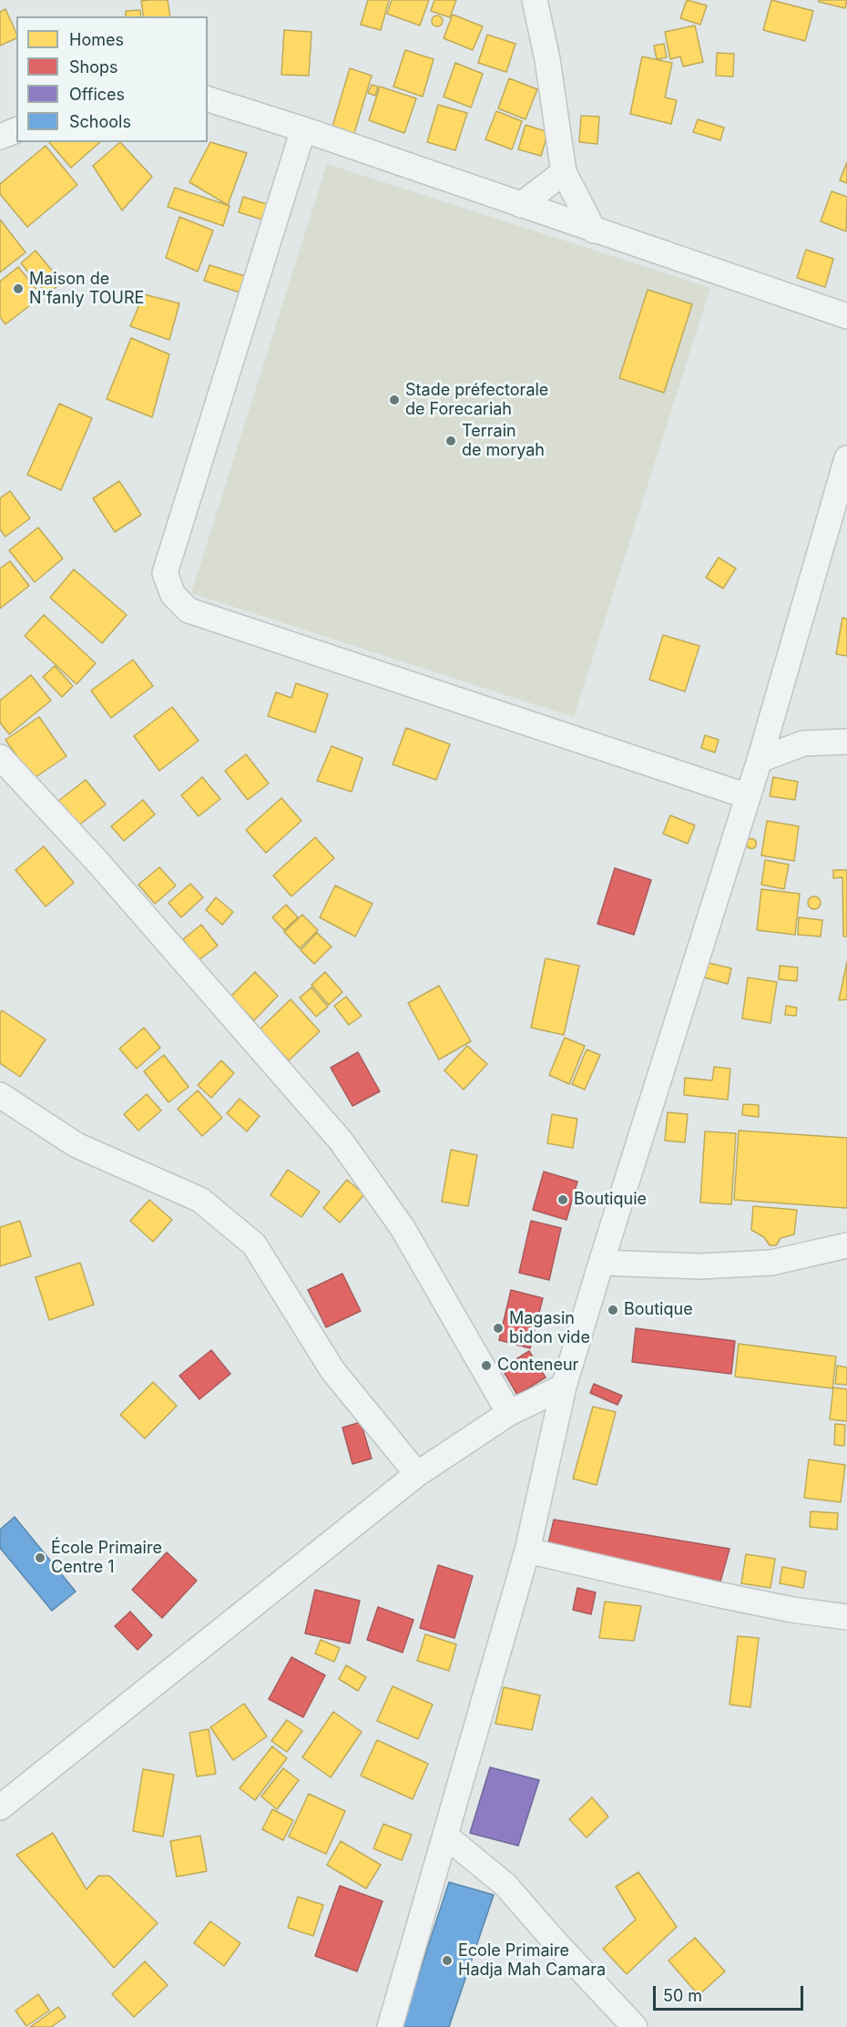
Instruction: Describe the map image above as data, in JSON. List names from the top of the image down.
{
  "places": [
    "Maison de N'fanly TOURE",
    "Stade préfectorale de Forecariah",
    "Terrain de moryah",
    "Boutiquie",
    "Boutique",
    "Magasin bidon vide",
    "Conteneur",
    "École Primaire Centre 1",
    "Ecole Primaire Hadja Mah Camara"
  ],
  "legend": [
    "Homes",
    "Shops",
    "Offices",
    "Schools"
  ],
  "scale_bar": "50 m"
}
